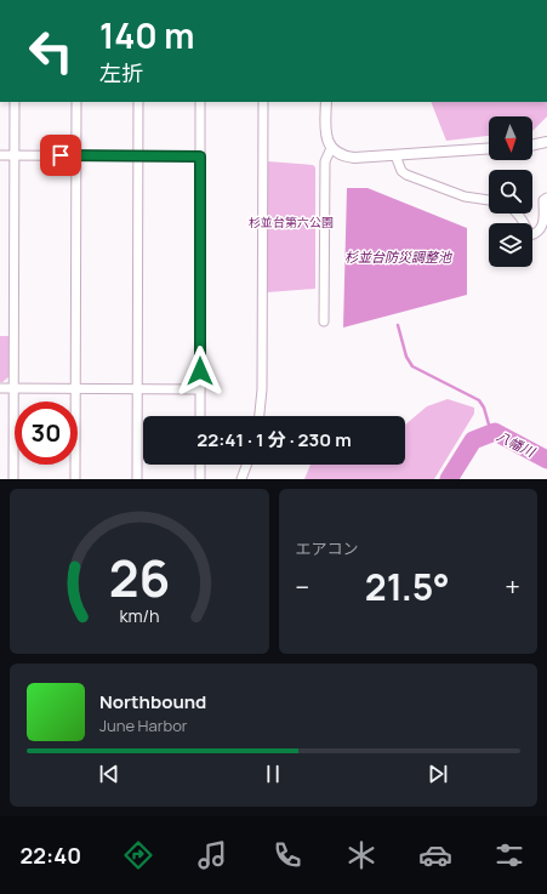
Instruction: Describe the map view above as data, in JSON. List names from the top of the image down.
{
  "water": ["杉並台防災調整池", "八幡川"],
  "parks": ["杉並台第六公園"],
  "north": "bottom",
  "page": {
    "turn": ["140 m", "左折"],
    "limit": "30",
    "trip": "22:41 · 1 分 · 230 m",
    "tile": "エアコン",
    "heat": ["−", "21.5°", "+"],
    "song": ["Northbound", "June Harbor"],
    "tabs": "22:40",
    "gauge": ["26", "km/h"]
  }
}
